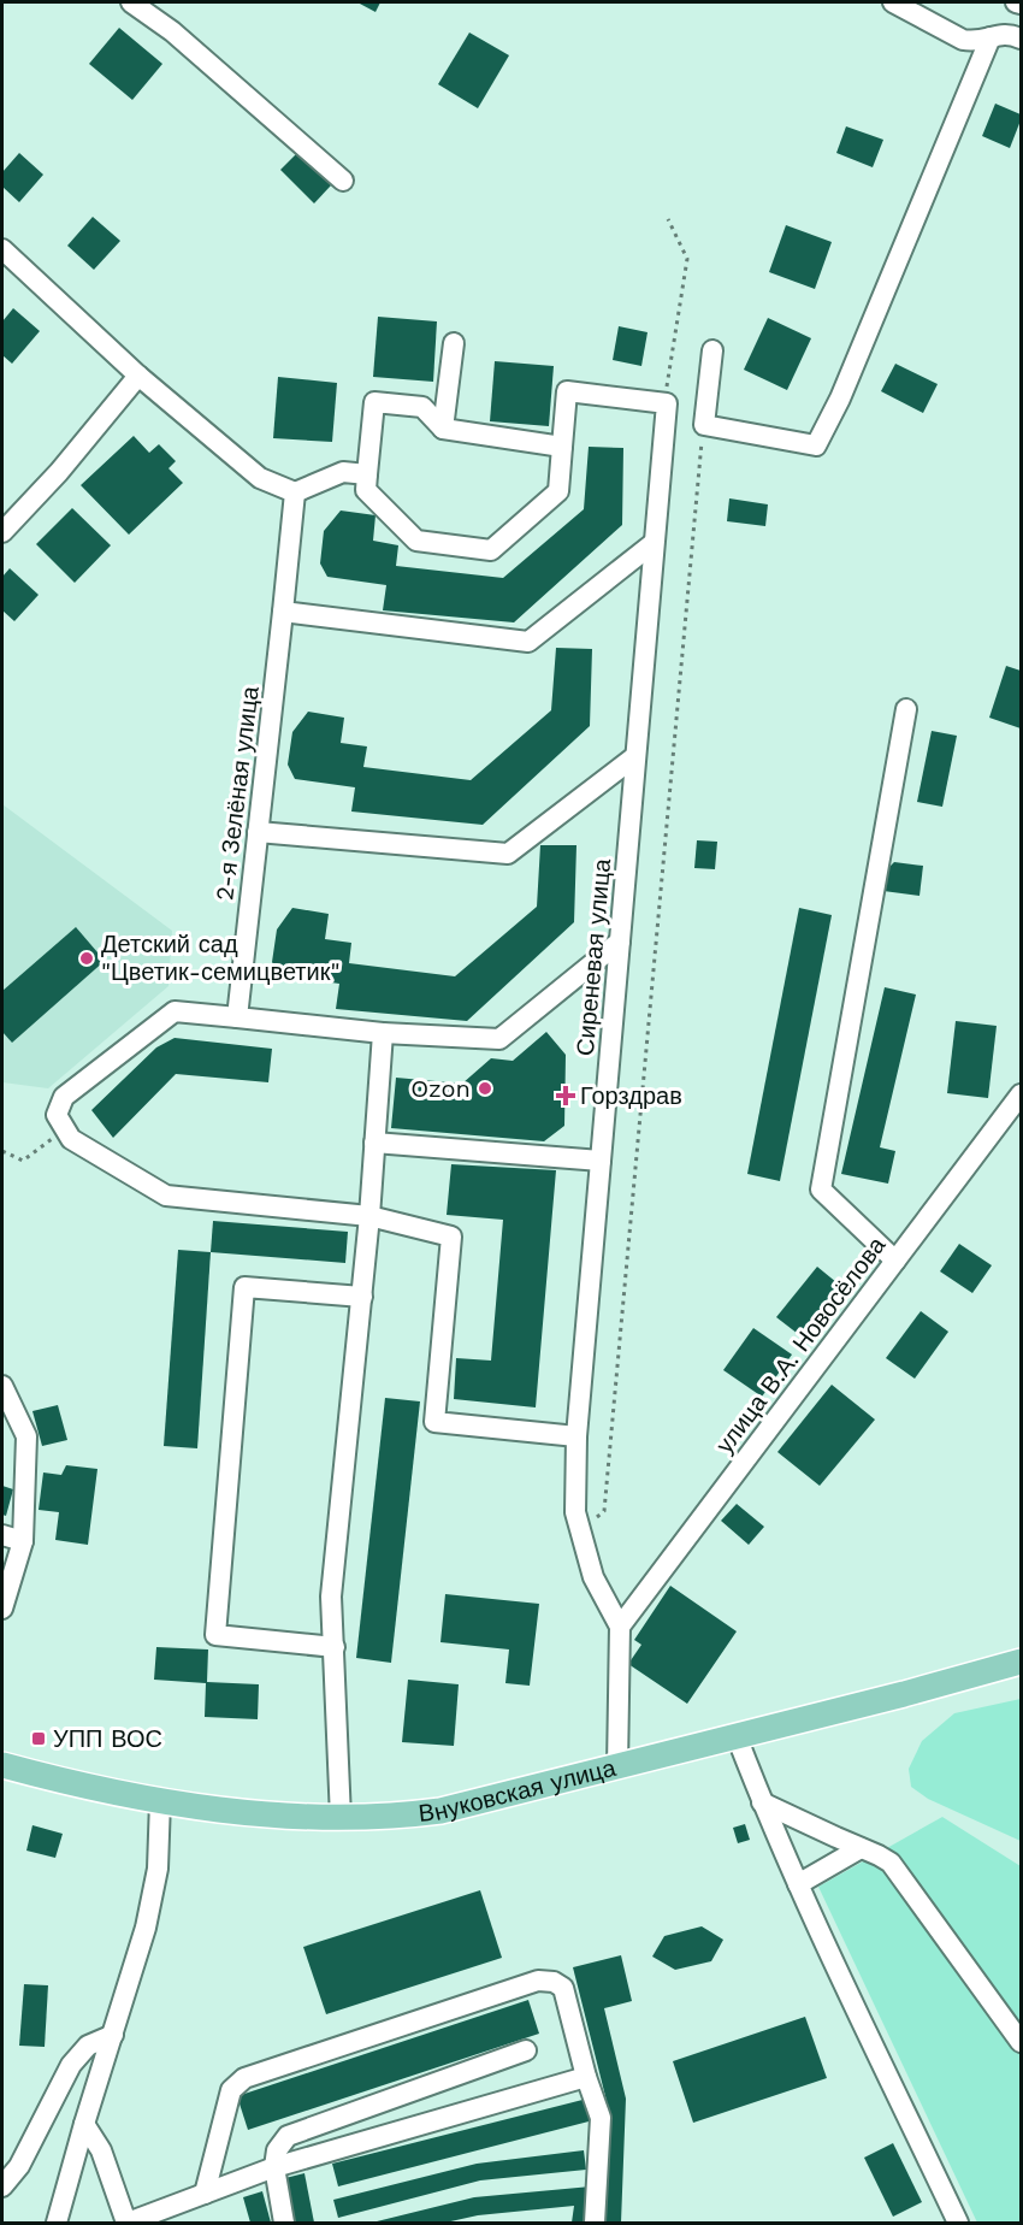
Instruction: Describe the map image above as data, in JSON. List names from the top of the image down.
{
  "streets": {
    "main road": ["Внуковская улица"],
    "street": ["2-я Зелёная улица", "Сиреневая улица", "улица В.А. Новосёлова"]
  },
  "crossings": [
    ["Сиреневая улица", "улица В.А. Новосёлова"],
    ["Сиреневая улица", "Внуковская улица"]
  ],
  "places": {
    "other": ["Детский сад \"Цветик-семицветик\"", "Ozon"],
    "health": ["Горздрав"],
    "transit": ["УПП ВОС"]
  }
}
